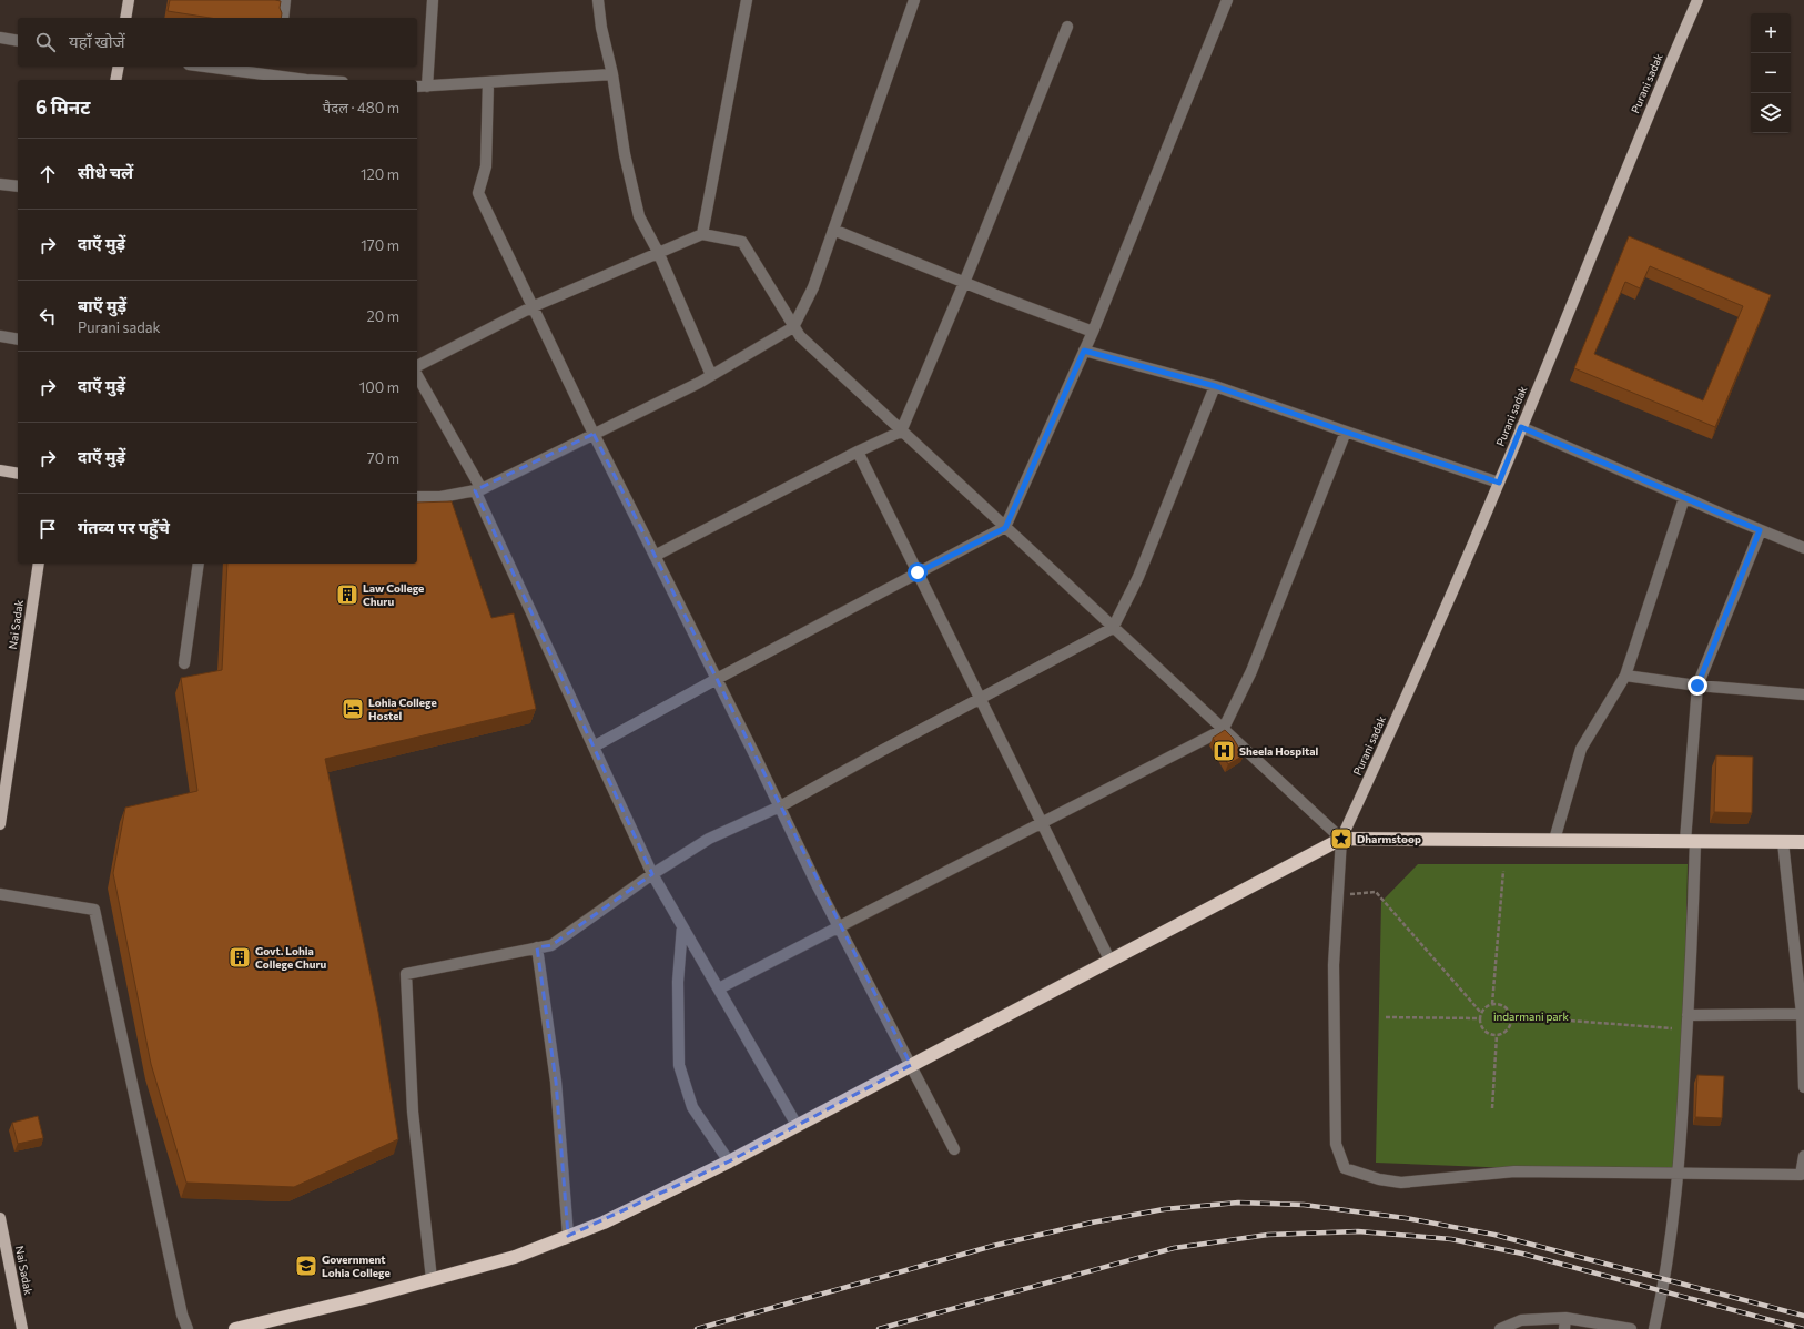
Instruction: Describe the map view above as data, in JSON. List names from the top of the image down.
{
  "streets": {
    "main road": ["Purani sadak", "Nai Sadak"]
  },
  "parks": ["indarmani park"],
  "places": {
    "building": ["Law College Churu", "Govt. Lohia College Churu"],
    "hotel": ["Lohia College Hostel"],
    "hospital": ["Sheela Hospital"],
    "place": ["Dharmstoop"],
    "school or university": ["Government Lohia College"]
  },
  "page": {
    "map_buttons": ["+", "−"],
    "search": "यहाँ खोजें",
    "heading": ["6 मिनट", "पैदल · 480 m"],
    "list": [
      ["सीधे चलें", "120 m"],
      ["दाएँ मुड़ें", "170 m"],
      ["बाएँ मुड़ें", "Purani sadak", "20 m"],
      ["दाएँ मुड़ें", "100 m"],
      ["दाएँ मुड़ें", "70 m"],
      "गंतव्य पर पहुँचे"
    ]
  }
}
